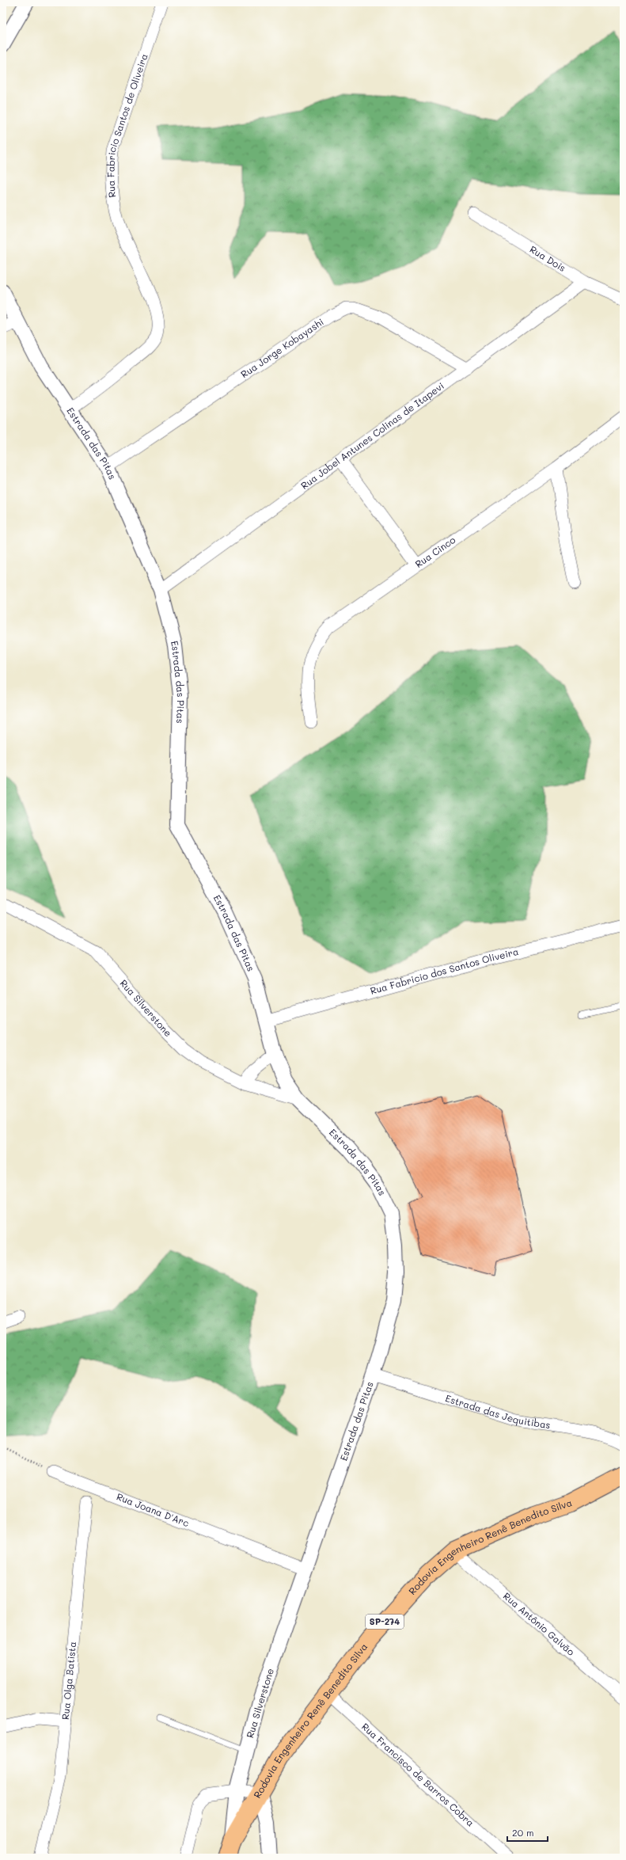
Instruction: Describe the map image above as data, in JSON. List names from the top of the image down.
{
  "streets": {
    "main road": ["Rodovia Engenheiro Renê Benedito Silva", "SP-274"],
    "street": [
      "Rua Fabricio Santos de Oliveira",
      "Rua Dois",
      "Rua Jorge Kobayashi",
      "Rua Jobel Antunes Colinas de Itapevi",
      "Estrada das Pitas",
      "Rua Cinco",
      "Rua Fabricio dos Santos Oliveira",
      "Rua Silverstone",
      "Estrada das Jequitibas",
      "Rua Joana D'Arc",
      "Rua Antônio Galvão",
      "Rua Olga Batista",
      "Rua Francisco de Barros Cobra"
    ]
  },
  "crossings": [
    ["Rua Fabricio Santos de Oliveira", "Estrada das Pitas"],
    ["Rua Dois", "Rua Jobel Antunes Colinas de Itapevi"],
    ["Rua Jorge Kobayashi", "Rua Jobel Antunes Colinas de Itapevi"],
    ["Rua Jorge Kobayashi", "Estrada das Pitas"],
    ["Rua Jobel Antunes Colinas de Itapevi", "Estrada das Pitas"],
    ["Estrada das Pitas", "Rua Fabricio dos Santos Oliveira"],
    ["Estrada das Pitas", "Rua Silverstone"],
    ["Estrada das Pitas", "Estrada das Jequitibas"],
    ["Estrada das Pitas", "Rua Joana D'Arc"],
    ["Rua Silverstone", "Rua Joana D'Arc"],
    ["Rua Silverstone", "Rodovia Engenheiro Renê Benedito Silva"],
    ["Rodovia Engenheiro Renê Benedito Silva", "Rua Antônio Galvão"],
    ["Rodovia Engenheiro Renê Benedito Silva", "Rua Francisco de Barros Cobra"]
  ],
  "scale_bar": "20 m"
}
